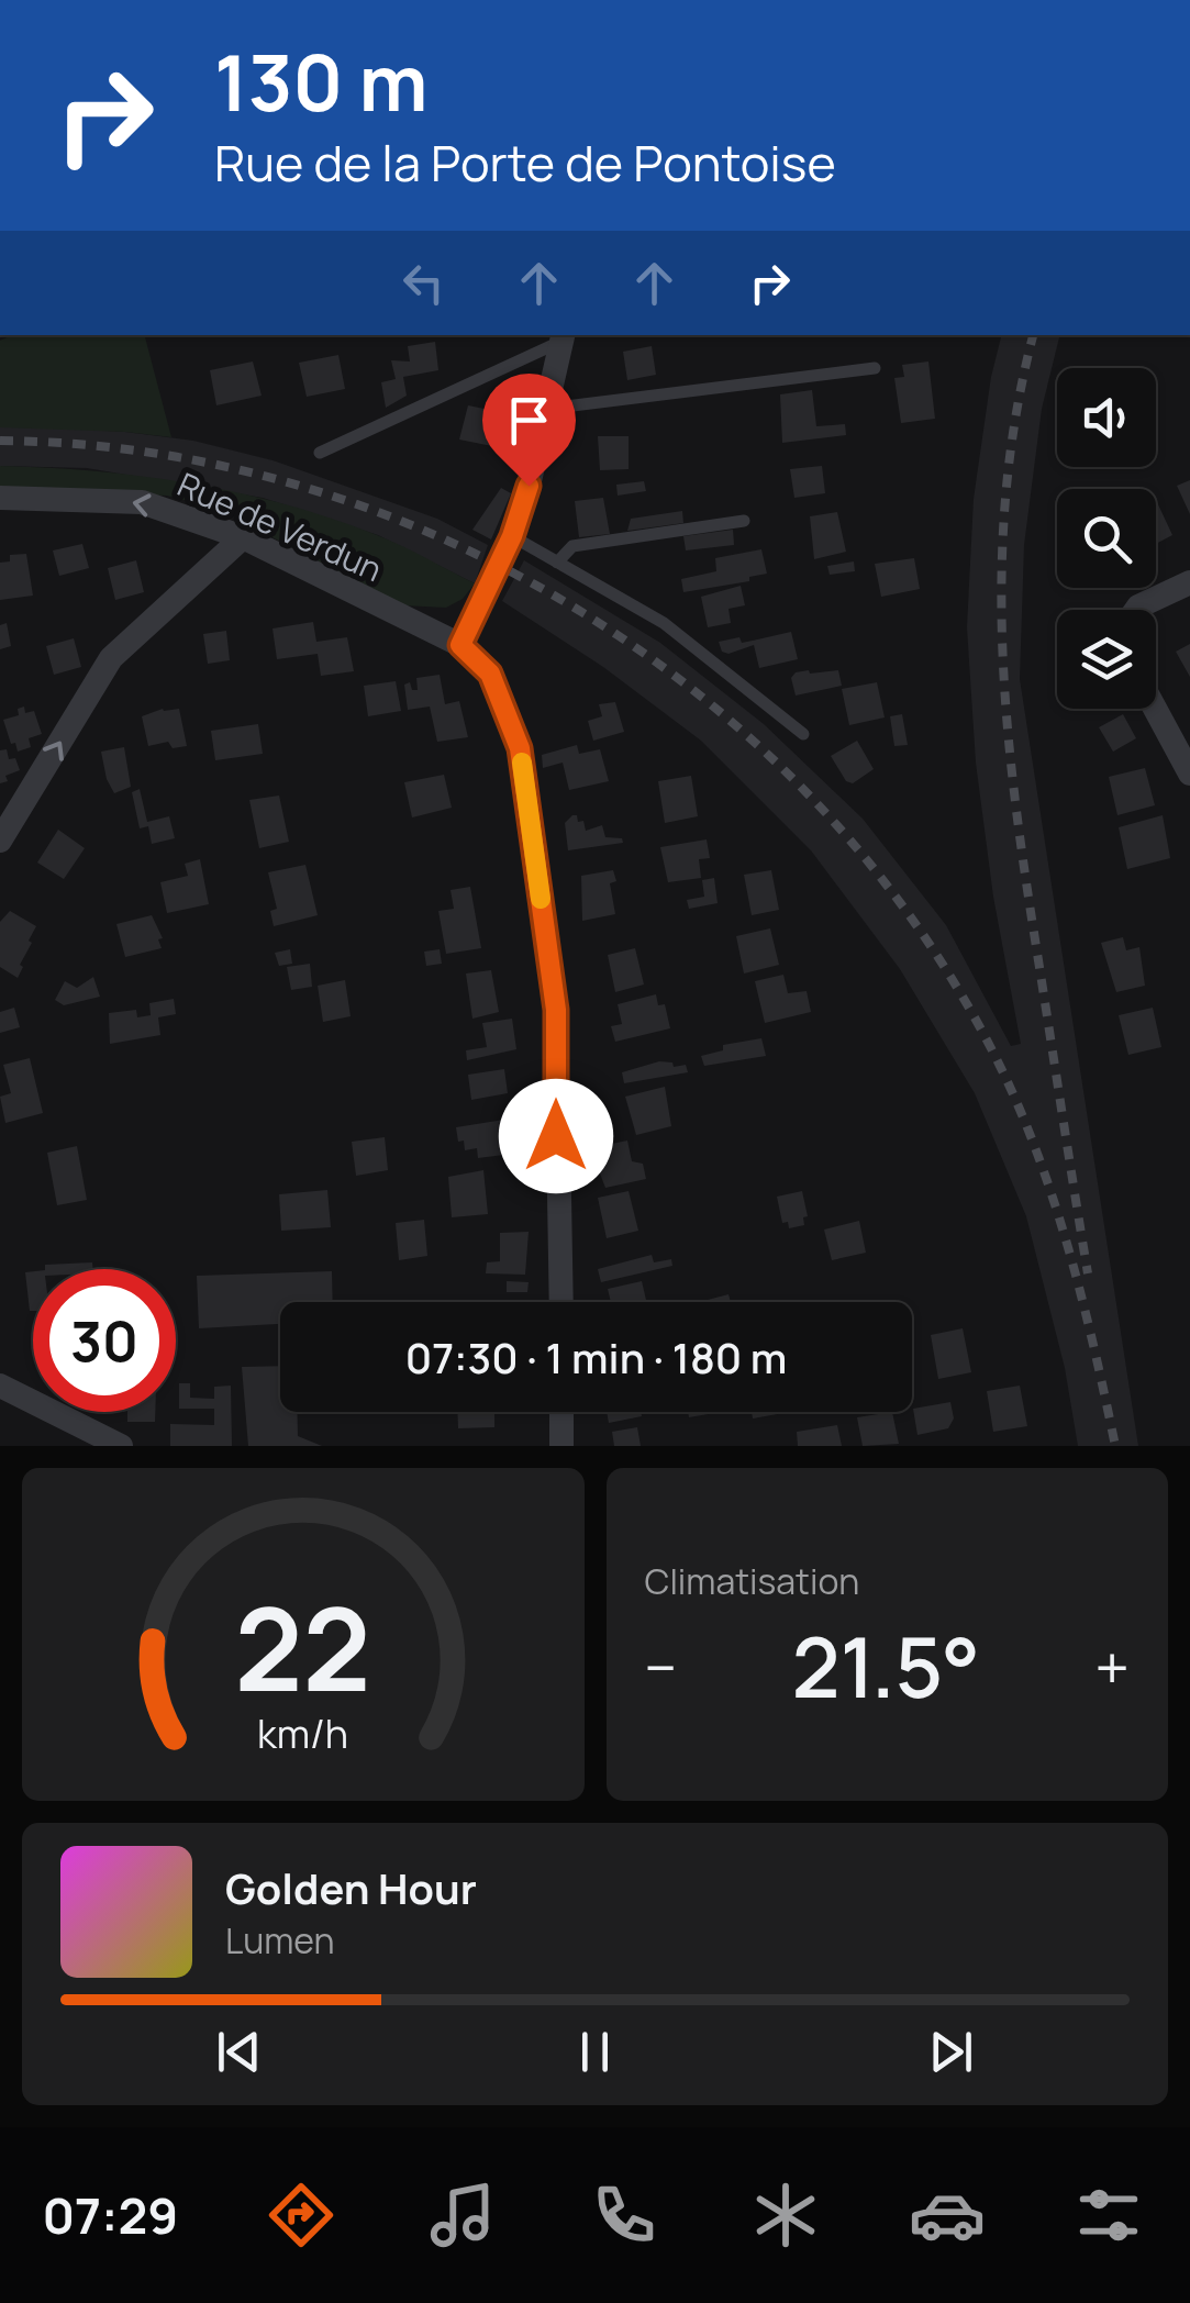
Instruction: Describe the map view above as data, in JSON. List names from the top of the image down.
{
  "streets": {
    "street": ["Rue de Verdun"]
  },
  "one_way": ["Rue de Verdun"],
  "page": {
    "turn": ["130 m", "Rue de la Porte de Pontoise"],
    "limit": "30",
    "trip": "07:30 · 1 min · 180 m",
    "tile": "Climatisation",
    "heat": ["−", "21.5°", "+"],
    "song": ["Golden Hour", "Lumen"],
    "tabs": "07:29",
    "gauge": ["22", "km/h"]
  }
}
